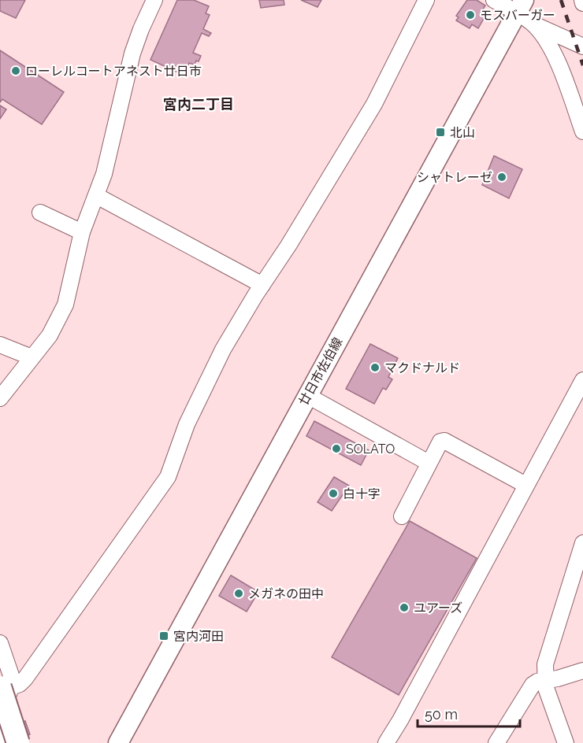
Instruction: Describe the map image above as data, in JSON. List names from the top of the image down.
{
  "streets": {
    "main road": ["廿日市佐伯線"]
  },
  "districts": ["宮内二丁目"],
  "places": {
    "other": [
      "モスバーガー",
      "ローレルコートアネスト廿日市",
      "シャトレーゼ",
      "マクドナルド",
      "SOLATO",
      "白十字",
      "メガネの田中",
      "ユアーズ"
    ],
    "transit": ["北山", "宮内河田"]
  },
  "scale_bar": "50 m"
}
